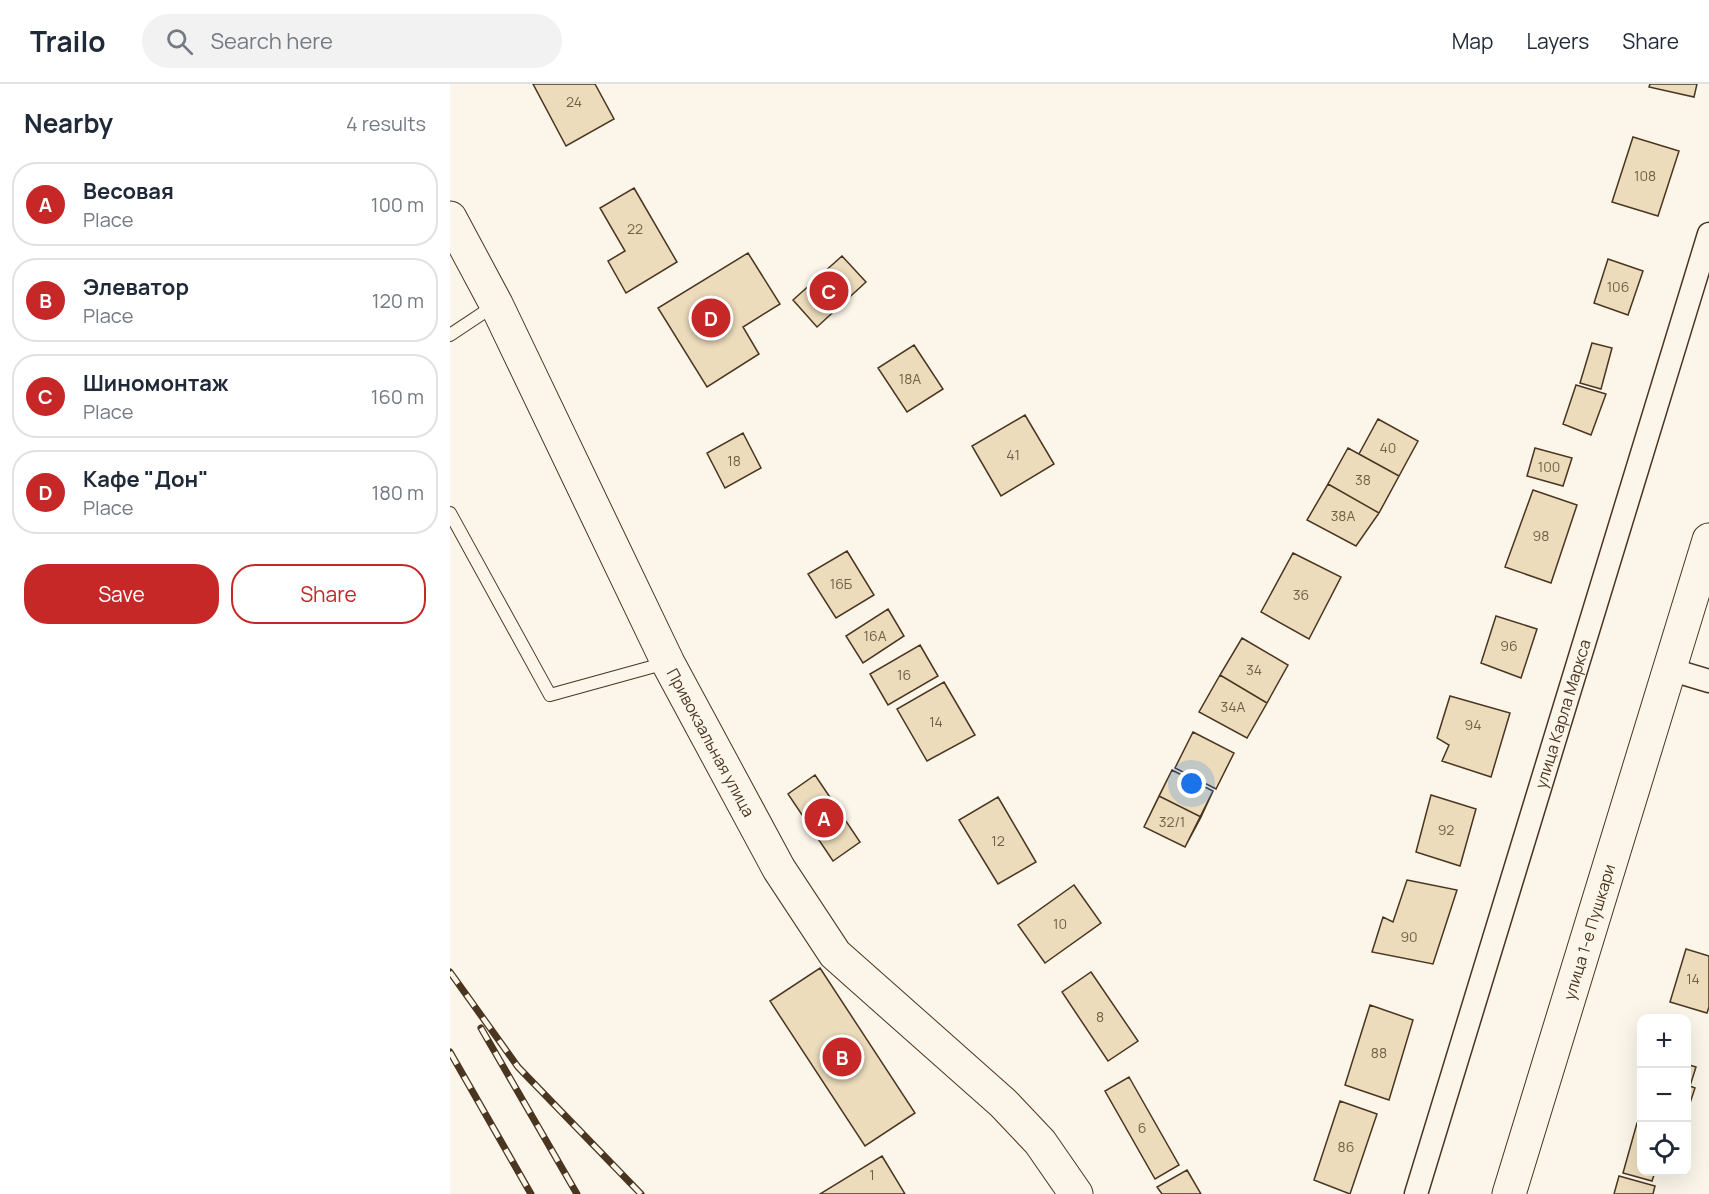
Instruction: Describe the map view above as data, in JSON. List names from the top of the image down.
{
  "streets": {
    "main road": ["Привокзальная улица", "улица 1-е Пушкари"],
    "street": ["улица Карла Маркса"]
  },
  "house_numbers": [
    "24",
    "108",
    "22",
    "106",
    "18А",
    "40",
    "41",
    "18",
    "100",
    "38",
    "38А",
    "98",
    "16Б",
    "36",
    "16А",
    "96",
    "34",
    "16",
    "34А",
    "14",
    "94",
    "32/1",
    "92",
    "12",
    "10",
    "90",
    "14",
    "8",
    "88",
    "6",
    "86",
    "1"
  ],
  "page": {
    "header": "Trailo",
    "search": "Search here",
    "nav": ["Map", "Layers", "Share"],
    "heading": ["Nearby", "4 results"],
    "list": [
      {
        "mark": "A",
        "name": "Весовая",
        "note": "Place",
        "value": "100 m"
      },
      {
        "mark": "B",
        "name": "Элеватор",
        "note": "Place",
        "value": "120 m"
      },
      {
        "mark": "C",
        "name": "Шиномонтаж",
        "note": "Place",
        "value": "160 m"
      },
      {
        "mark": "D",
        "name": "Кафе \"Дон\"",
        "note": "Place",
        "value": "180 m"
      }
    ],
    "pins": [
      "C",
      "D",
      "A",
      "B"
    ],
    "buttons": ["Save", "Share"],
    "map_buttons": ["+", "−"]
  }
}
